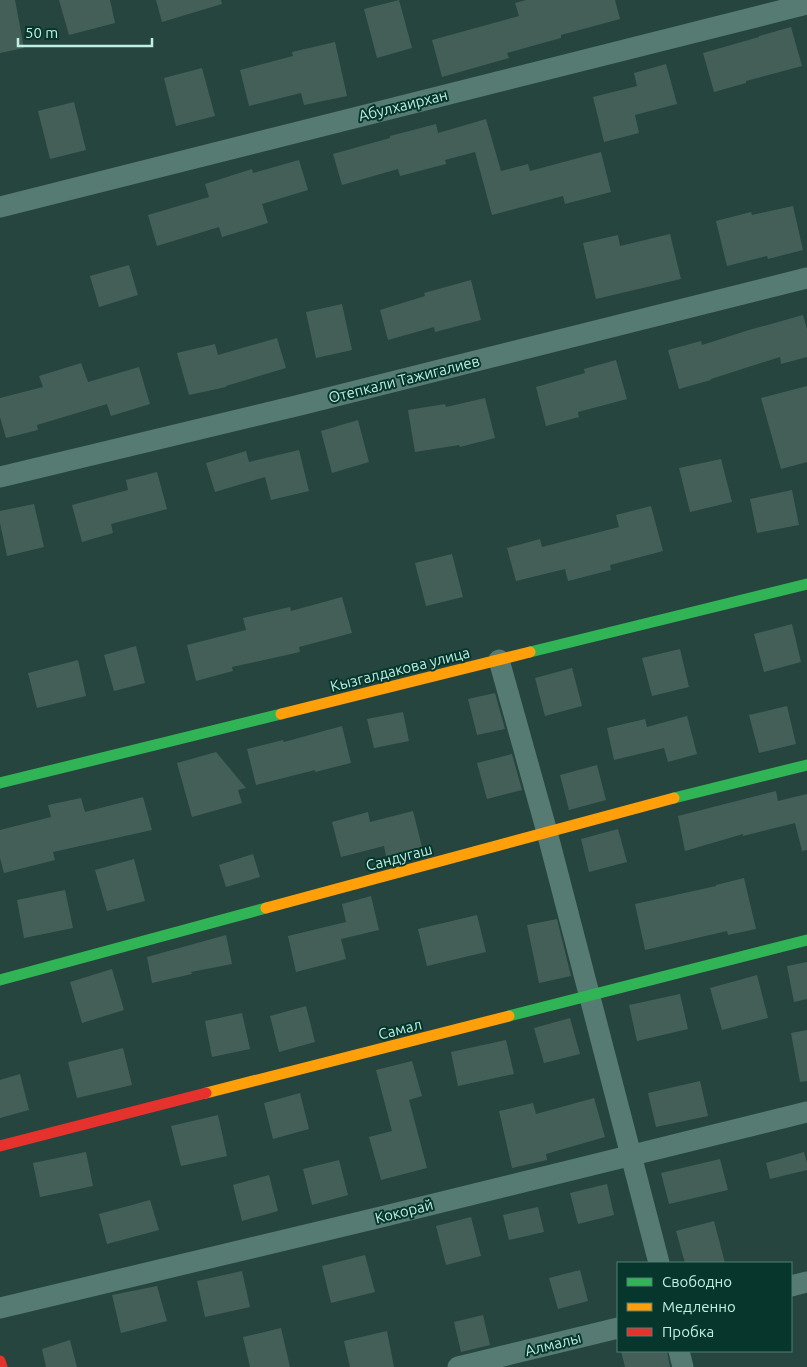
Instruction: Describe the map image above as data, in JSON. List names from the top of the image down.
{
  "streets": {
    "street": [
      "Абулхаирхан",
      "Отепкали Тажигалиев",
      "Кызгалдакова улица",
      "Сандугаш",
      "Самал",
      "Кокорай",
      "Алмалы"
    ]
  },
  "legend": ["Свободно", "Медленно", "Пробка"],
  "scale_bar": "50 m"
}
